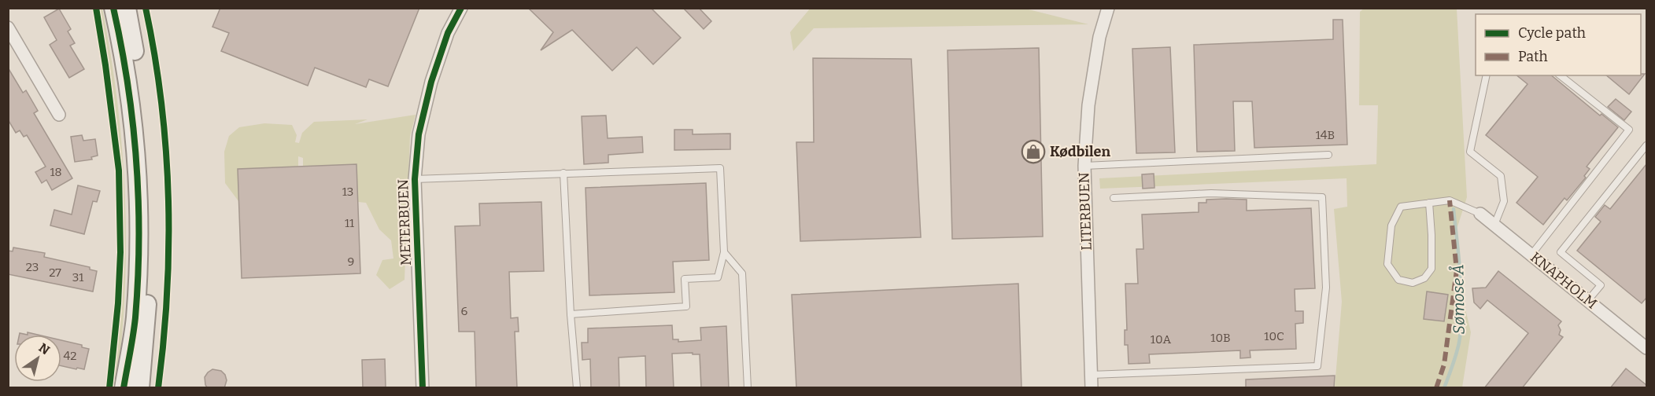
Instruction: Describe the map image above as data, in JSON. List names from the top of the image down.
{
  "streets": {
    "street": ["LITERBUEN", "METERBUEN", "KNAPHOLM"]
  },
  "water": ["Sømose Å"],
  "places": {
    "shop": ["Kødbilen"]
  },
  "house_numbers": [
    "14B",
    "18",
    "13",
    "11",
    "9",
    "23",
    "27",
    "31",
    "6",
    "10C",
    "10B",
    "10A",
    "42"
  ],
  "legend": ["Cycle path", "Path"],
  "north": "top right"
}
